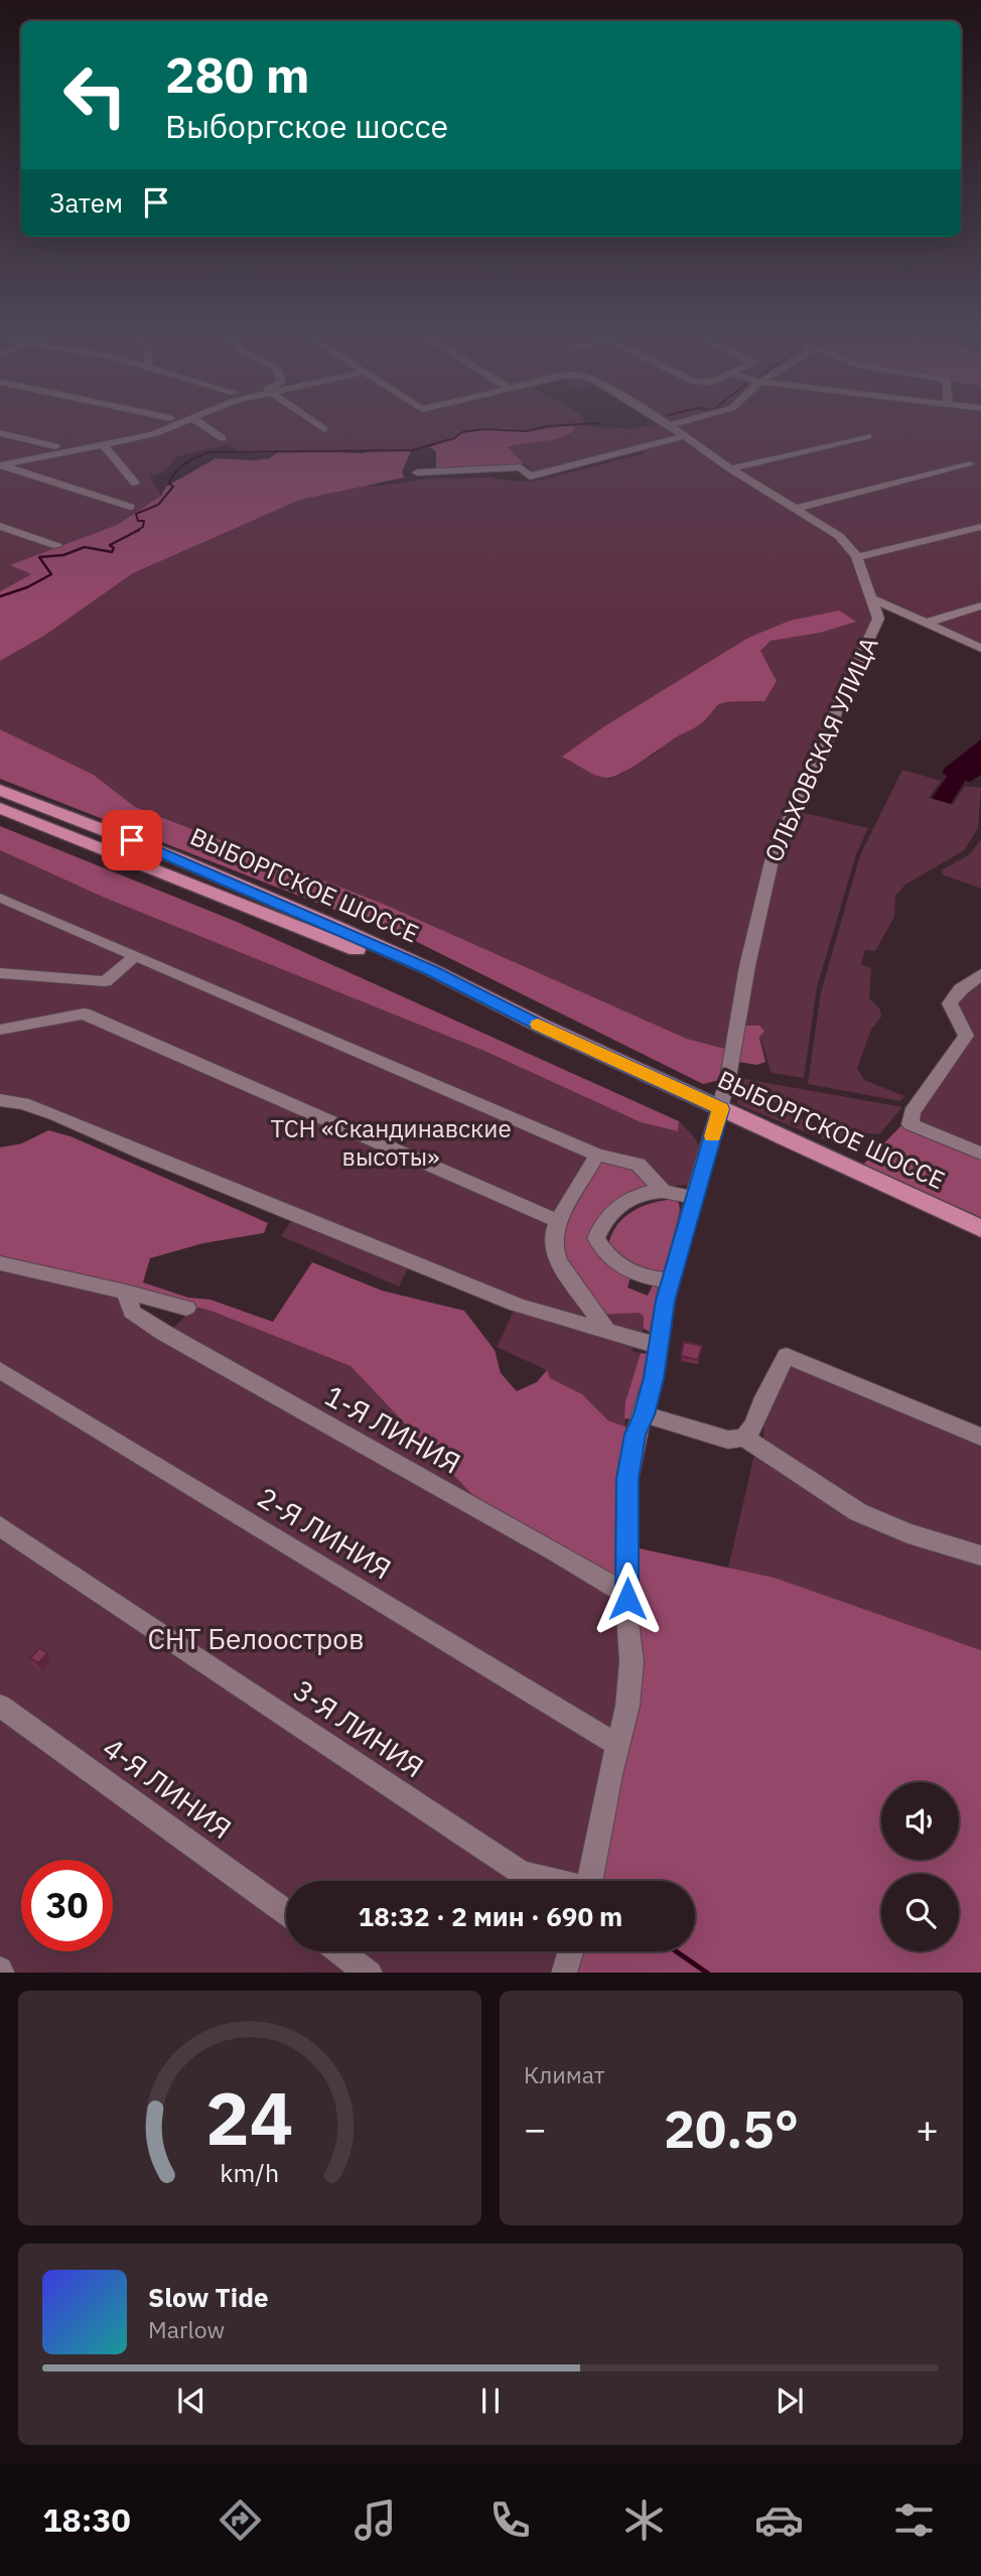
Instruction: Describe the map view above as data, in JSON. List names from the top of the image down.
{
  "streets": {
    "main road": ["ВЫБОРГСКОЕ ШОССЕ"],
    "street": [
      "ОЛЬХОВСКАЯ УЛИЦА",
      "1-Я ЛИНИЯ",
      "2-Я ЛИНИЯ",
      "3-Я ЛИНИЯ",
      "4-Я ЛИНИЯ"
    ]
  },
  "crossings": [
    ["ОЛЬХОВСКАЯ УЛИЦА", "ВЫБОРГСКОЕ ШОССЕ"],
    ["ОЛЬХОВСКАЯ УЛИЦА", "1-Я ЛИНИЯ"],
    ["ОЛЬХОВСКАЯ УЛИЦА", "2-Я ЛИНИЯ"]
  ],
  "parks": ["ТСН «Скандинавские высоты»", "СНТ Белоостров"],
  "page": {
    "turn": ["280 m", "Выборгское шоссе"],
    "then": "Затем",
    "limit": "30",
    "trip": "18:32 · 2 мин · 690 m",
    "tile": "Климат",
    "heat": ["−", "20.5°", "+"],
    "song": ["Slow Tide", "Marlow"],
    "tabs": "18:30",
    "gauge": ["24", "km/h"]
  }
}
